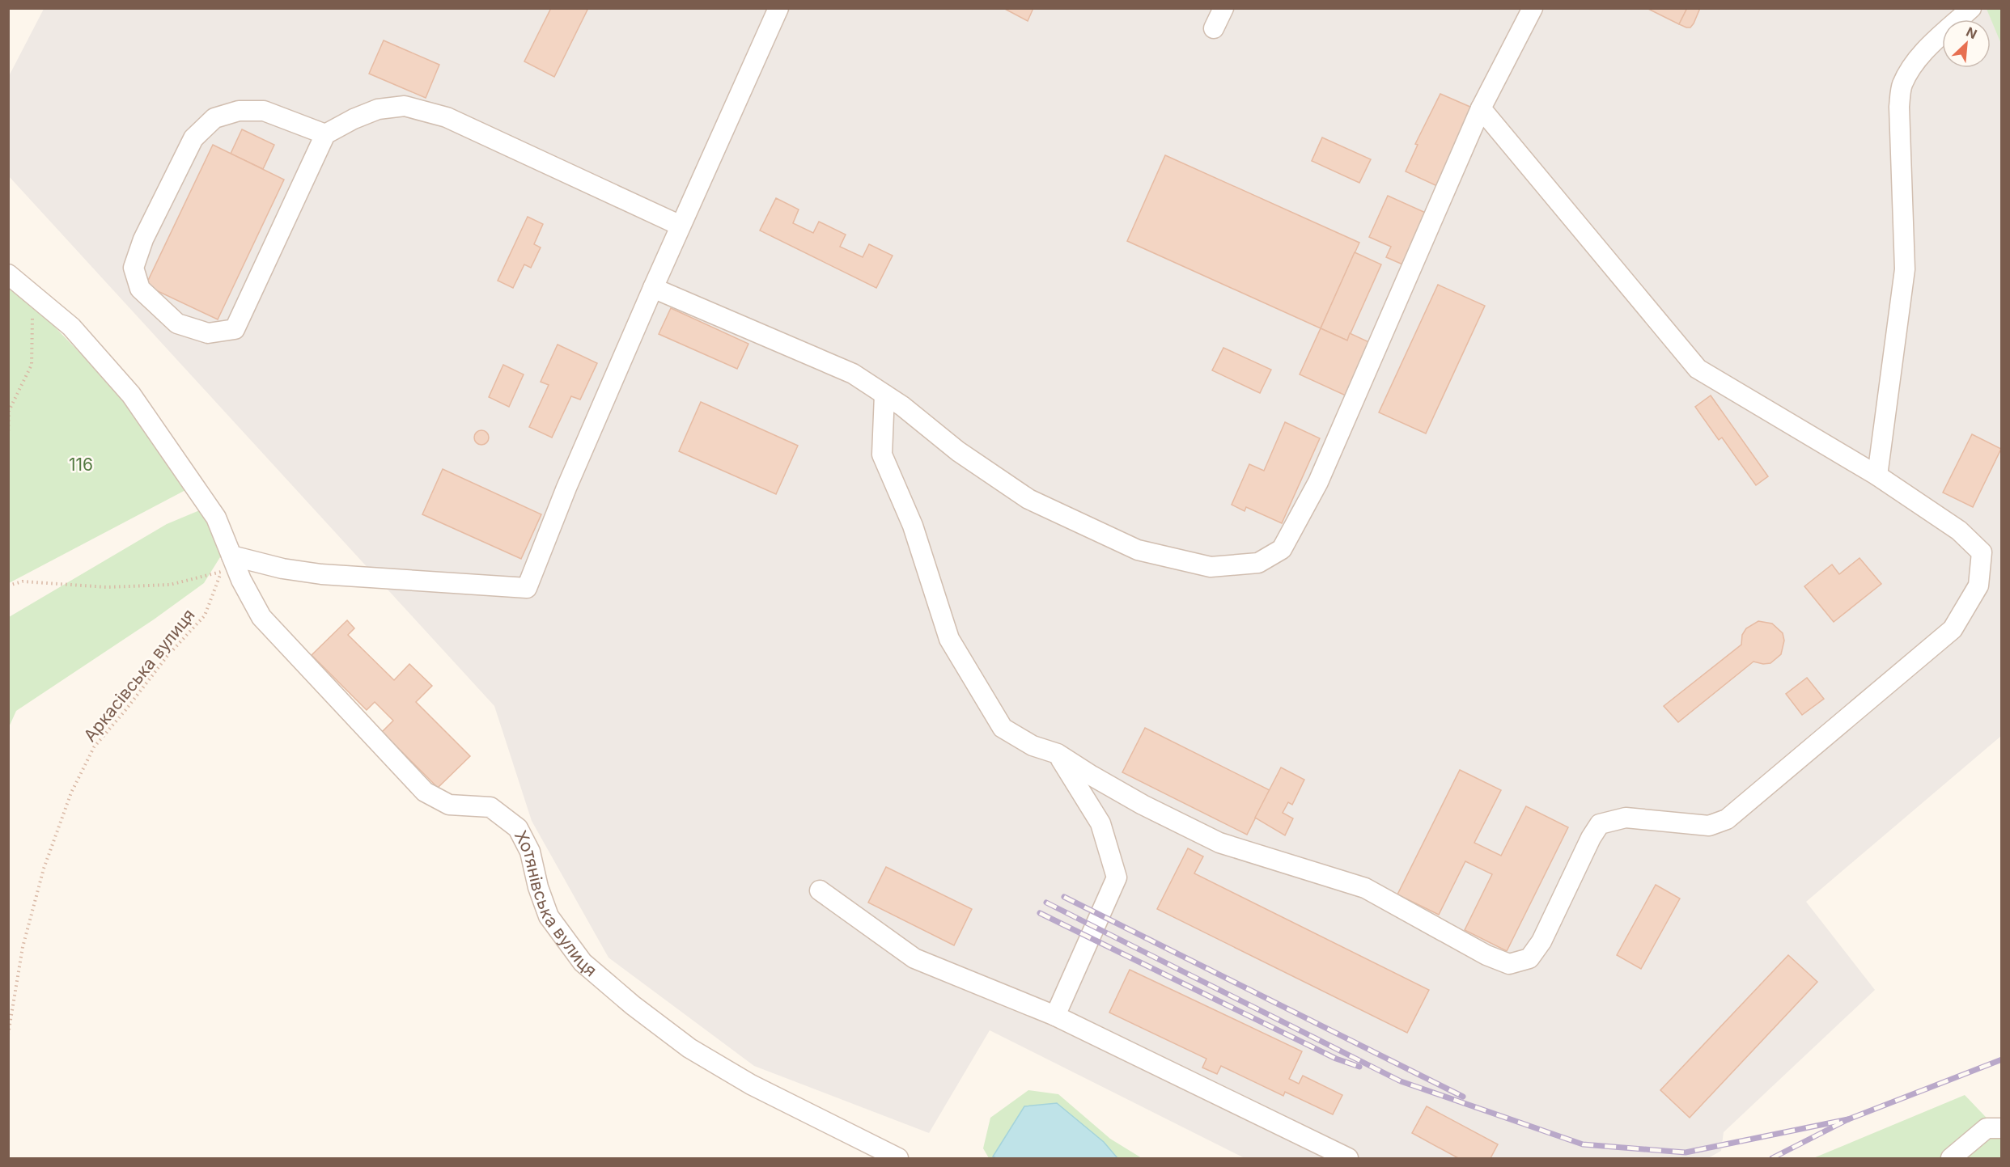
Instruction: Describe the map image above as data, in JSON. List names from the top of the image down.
{
  "streets": {
    "street": ["Хотянівська вулиця"],
    "path": ["Аркасівська вулиця"]
  },
  "crossings": [
    ["Аркасівська вулиця", "Хотянівська вулиця"]
  ],
  "parks": ["116"],
  "north": "top right"
}
